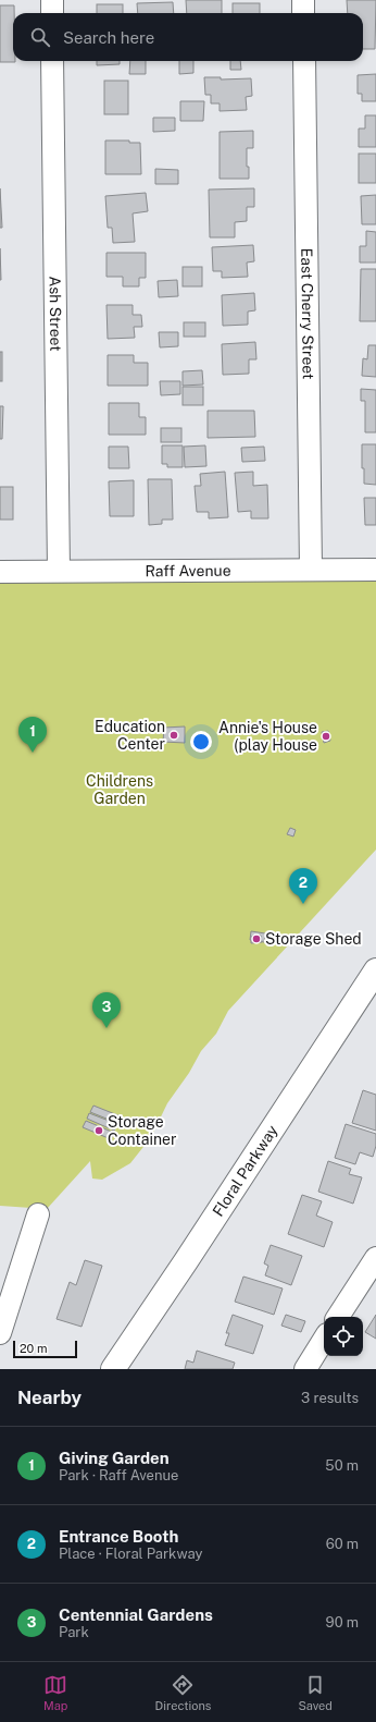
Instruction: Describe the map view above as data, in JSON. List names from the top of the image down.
{
  "streets": {
    "street": [
      "Ash Street",
      "East Cherry Street",
      "Raff Avenue",
      "Floral Parkway"
    ]
  },
  "crossings": [
    ["Ash Street", "Raff Avenue"],
    ["East Cherry Street", "Raff Avenue"]
  ],
  "parks": ["Childrens Garden"],
  "places": [
    "Education Center",
    "Annie's House (play House",
    "Storage Shed",
    "Storage Container"
  ],
  "scale_bar": "20 m",
  "page": {
    "search": "Search here",
    "pins": ["1", "2", "3"],
    "scale": "20 m",
    "heading": ["Nearby", "3 results"],
    "list": [
      {
        "mark": "1",
        "name": "Giving Garden",
        "note": "Park · Raff Avenue",
        "value": "50 m"
      },
      {
        "mark": "2",
        "name": "Entrance Booth",
        "note": "Place · Floral Parkway",
        "value": "60 m"
      },
      {
        "mark": "3",
        "name": "Centennial Gardens",
        "note": "Park",
        "value": "90 m"
      }
    ],
    "nav": ["Map", "Directions", "Saved"]
  }
}
